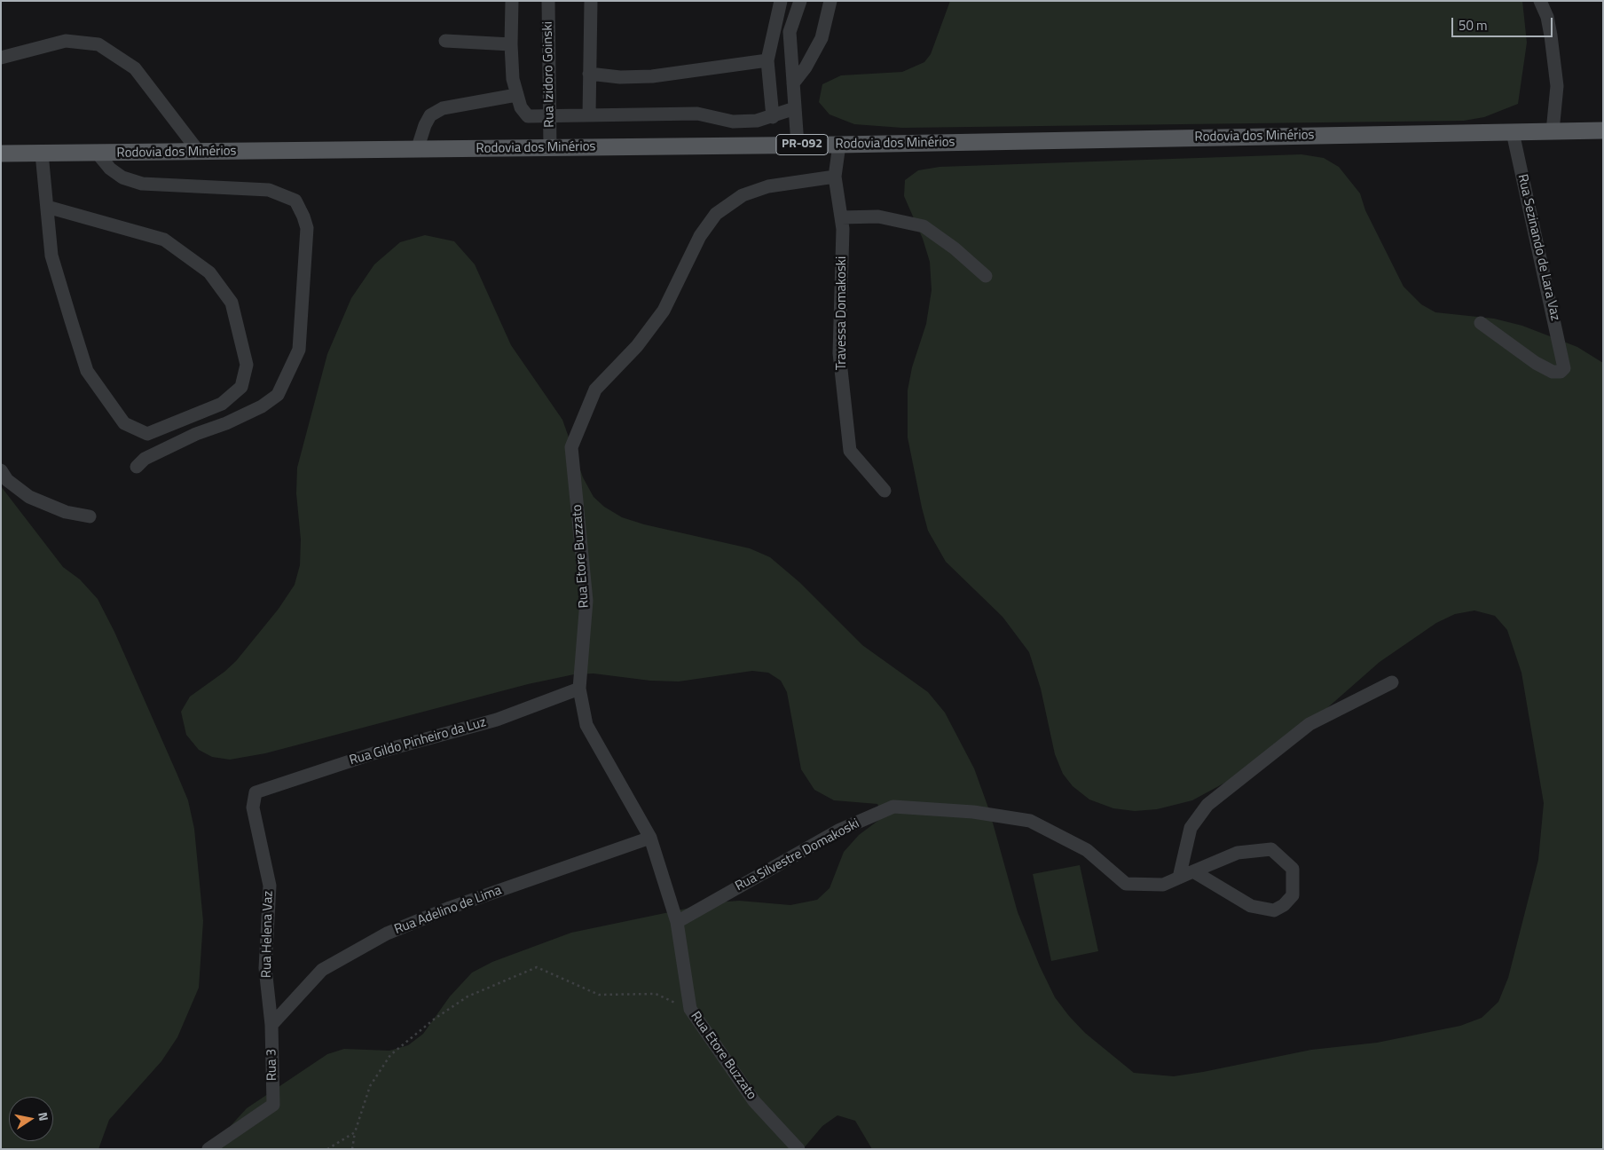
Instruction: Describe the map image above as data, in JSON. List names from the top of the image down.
{
  "streets": {
    "main road": ["Rodovia dos Minérios", "PR-092"],
    "street": [
      "Rua Izidoro Goinski",
      "Rua Sezinando de Lara Vaz",
      "Travessa Domakoski",
      "Rua Etore Buzzato",
      "Rua Gildo Pinheiro da Luz",
      "Rua Silvestre Domakoski",
      "Rua Adelino de Lima",
      "Rua Helena Vaz",
      "Rua 3"
    ]
  },
  "crossings": [
    ["Rua Izidoro Goinski", "Rodovia dos Minérios"],
    ["Rodovia dos Minérios", "Rua Sezinando de Lara Vaz"],
    ["Travessa Domakoski", "Rua Etore Buzzato"],
    ["Rua Etore Buzzato", "Rua Gildo Pinheiro da Luz"],
    ["Rua Etore Buzzato", "Rua Silvestre Domakoski"],
    ["Rua Etore Buzzato", "Rua Adelino de Lima"],
    ["Rua Gildo Pinheiro da Luz", "Rua Helena Vaz"],
    ["Rua Adelino de Lima", "Rua Helena Vaz"],
    ["Rua Adelino de Lima", "Rua 3"],
    ["Rua Helena Vaz", "Rua 3"]
  ],
  "scale_bar": "50 m",
  "north": "right"
}
